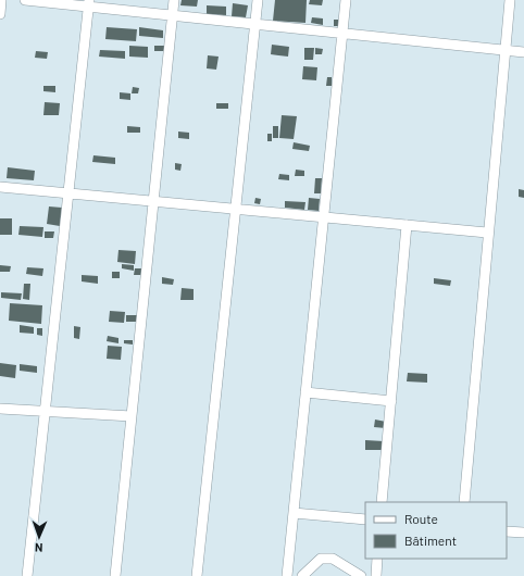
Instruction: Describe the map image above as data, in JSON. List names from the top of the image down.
{
  "legend": ["Route", "Bâtiment"],
  "north": "bottom"
}
